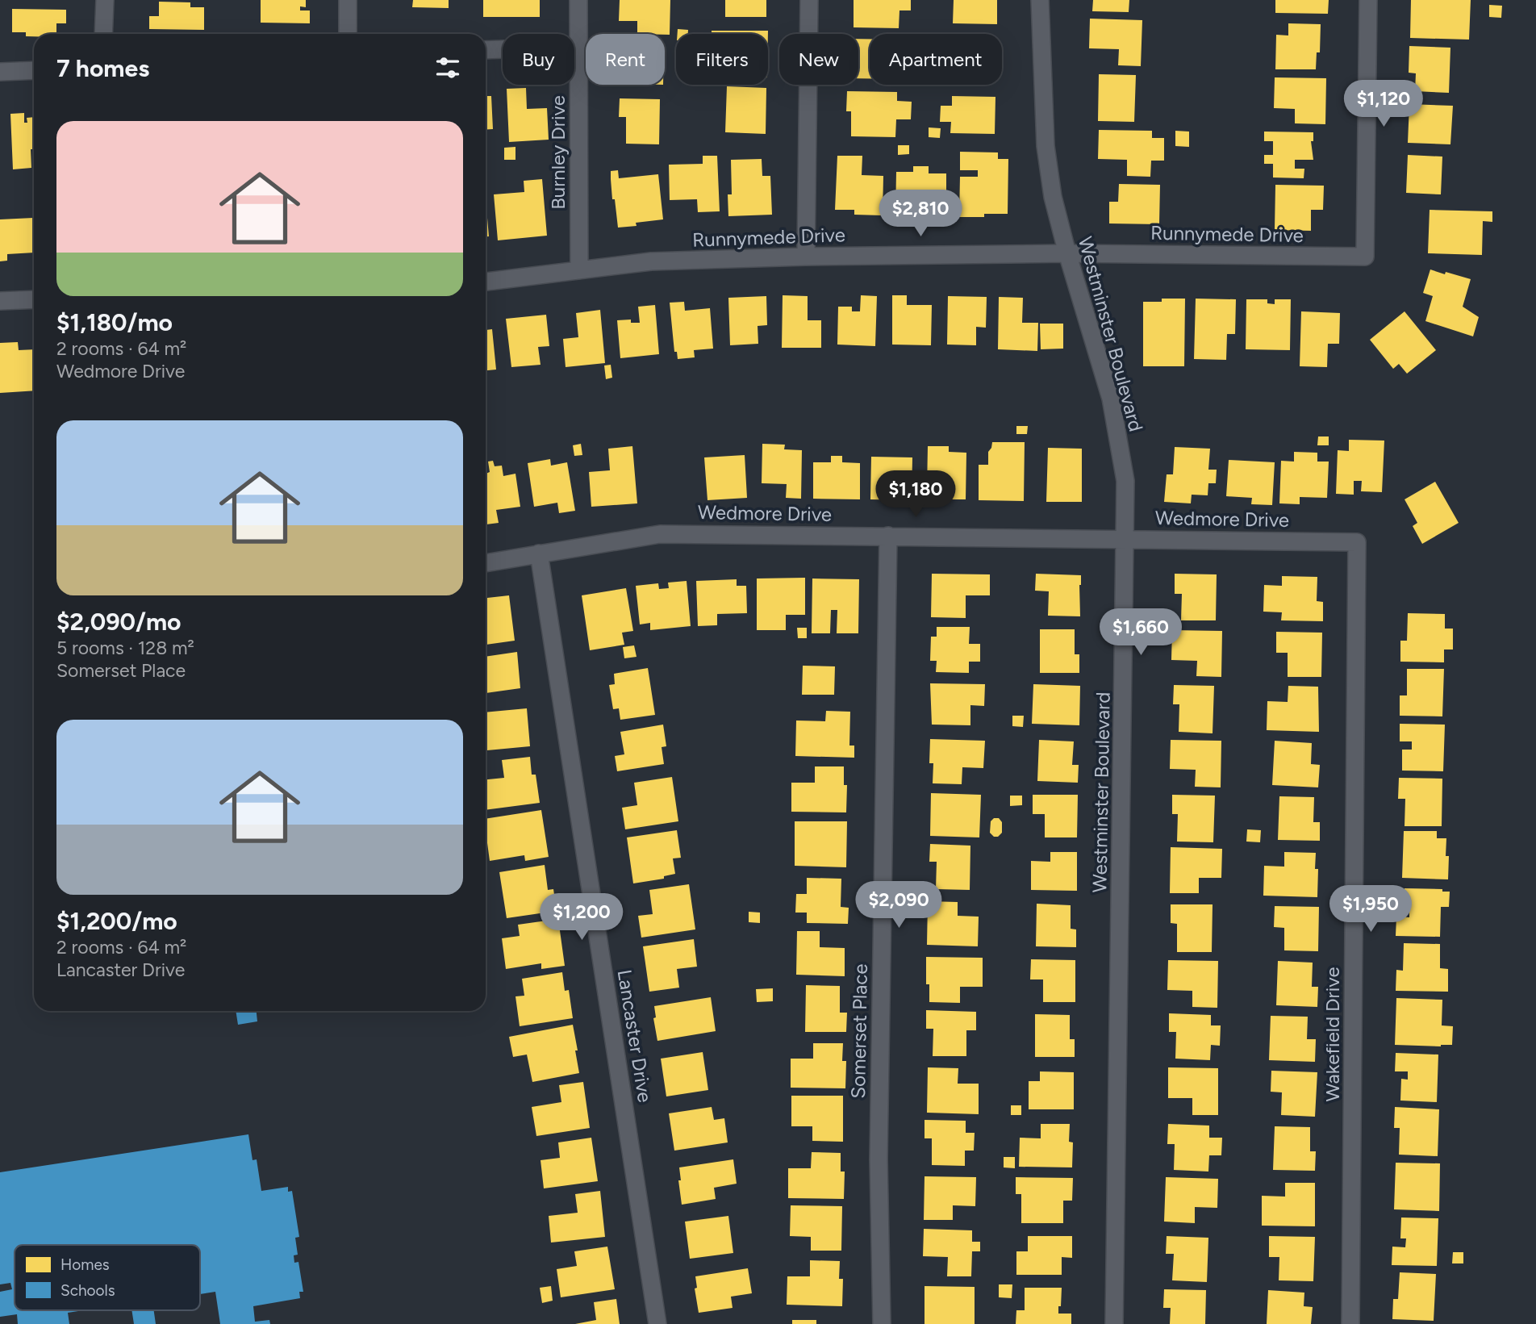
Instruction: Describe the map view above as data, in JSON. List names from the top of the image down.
{
  "streets": {
    "street": [
      "Burnley Drive",
      "Runnymede Drive",
      "Westminster Boulevard",
      "Wedmore Drive",
      "Somerset Place",
      "Wakefield Drive",
      "Lancaster Drive"
    ]
  },
  "crossings": [
    ["Burnley Drive", "Runnymede Drive"],
    ["Runnymede Drive", "Westminster Boulevard"],
    ["Westminster Boulevard", "Wedmore Drive"],
    ["Wedmore Drive", "Somerset Place"],
    ["Wedmore Drive", "Wakefield Drive"],
    ["Wedmore Drive", "Lancaster Drive"]
  ],
  "legend": ["Homes", "Schools"],
  "page": {
    "chip": [
      "Buy",
      "Rent",
      "Filters",
      "New",
      "Apartment"
    ],
    "heading": "7 homes",
    "price": [
      "$1,120",
      "$2,810",
      "$1,180",
      "$1,660",
      "$2,090",
      "$1,950",
      "$1,200"
    ],
    "list": [
      {
        "name": "$1,180/mo",
        "note": "2 rooms · 64 m² · Wedmore Drive"
      },
      {
        "name": "$2,090/mo",
        "note": "5 rooms · 128 m² · Somerset Place"
      },
      {
        "name": "$1,200/mo",
        "note": "2 rooms · 64 m² · Lancaster Drive"
      }
    ]
  }
}
